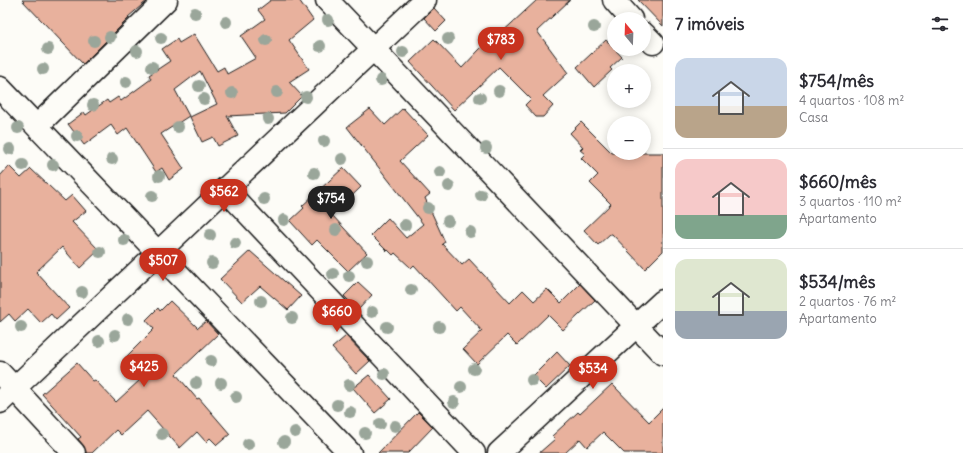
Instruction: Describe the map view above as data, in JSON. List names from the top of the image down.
{
  "north": "top",
  "page": {
    "heading": "7 imóveis",
    "map_buttons": ["+", "−"],
    "price": [
      "$783",
      "$562",
      "$754",
      "$507",
      "$660",
      "$425",
      "$534"
    ],
    "list": [
      {
        "name": "$754/mês",
        "note": "4 quartos · 108 m² · Casa"
      },
      {
        "name": "$660/mês",
        "note": "3 quartos · 110 m² · Apartamento"
      },
      {
        "name": "$534/mês",
        "note": "2 quartos · 76 m² · Apartamento"
      }
    ]
  }
}
